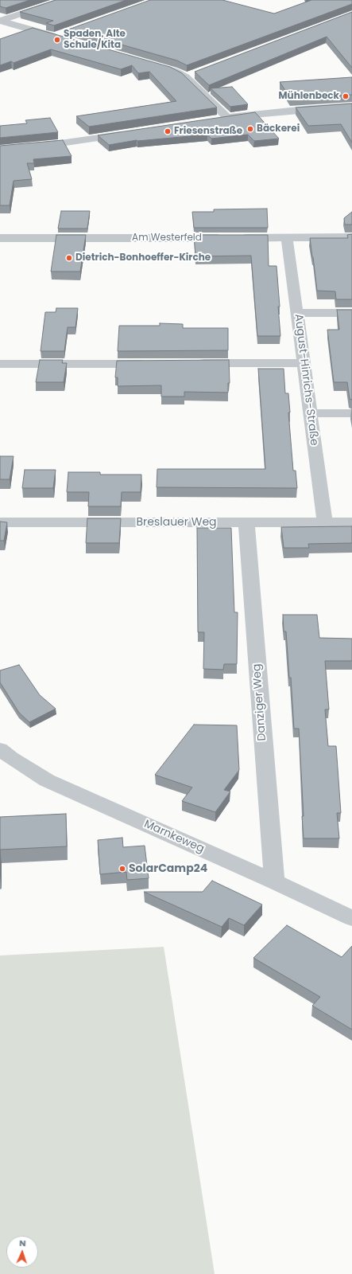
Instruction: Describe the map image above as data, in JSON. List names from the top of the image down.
{
  "streets": {
    "street": [
      "Am Westerfeld",
      "August-Hinrichs-Straße",
      "Breslauer Weg",
      "Danziger Weg",
      "Marnkeweg"
    ]
  },
  "crossings": [
    ["Am Westerfeld", "August-Hinrichs-Straße"],
    ["August-Hinrichs-Straße", "Breslauer Weg"],
    ["Breslauer Weg", "Danziger Weg"],
    ["Danziger Weg", "Marnkeweg"]
  ],
  "places": [
    "Spaden, Alte Schule/Kita",
    "Mühlenbeck",
    "Bäckerei",
    "Friesenstraße",
    "Dietrich-Bonhoeffer-Kirche",
    "SolarCamp24"
  ],
  "north": "top"
}
